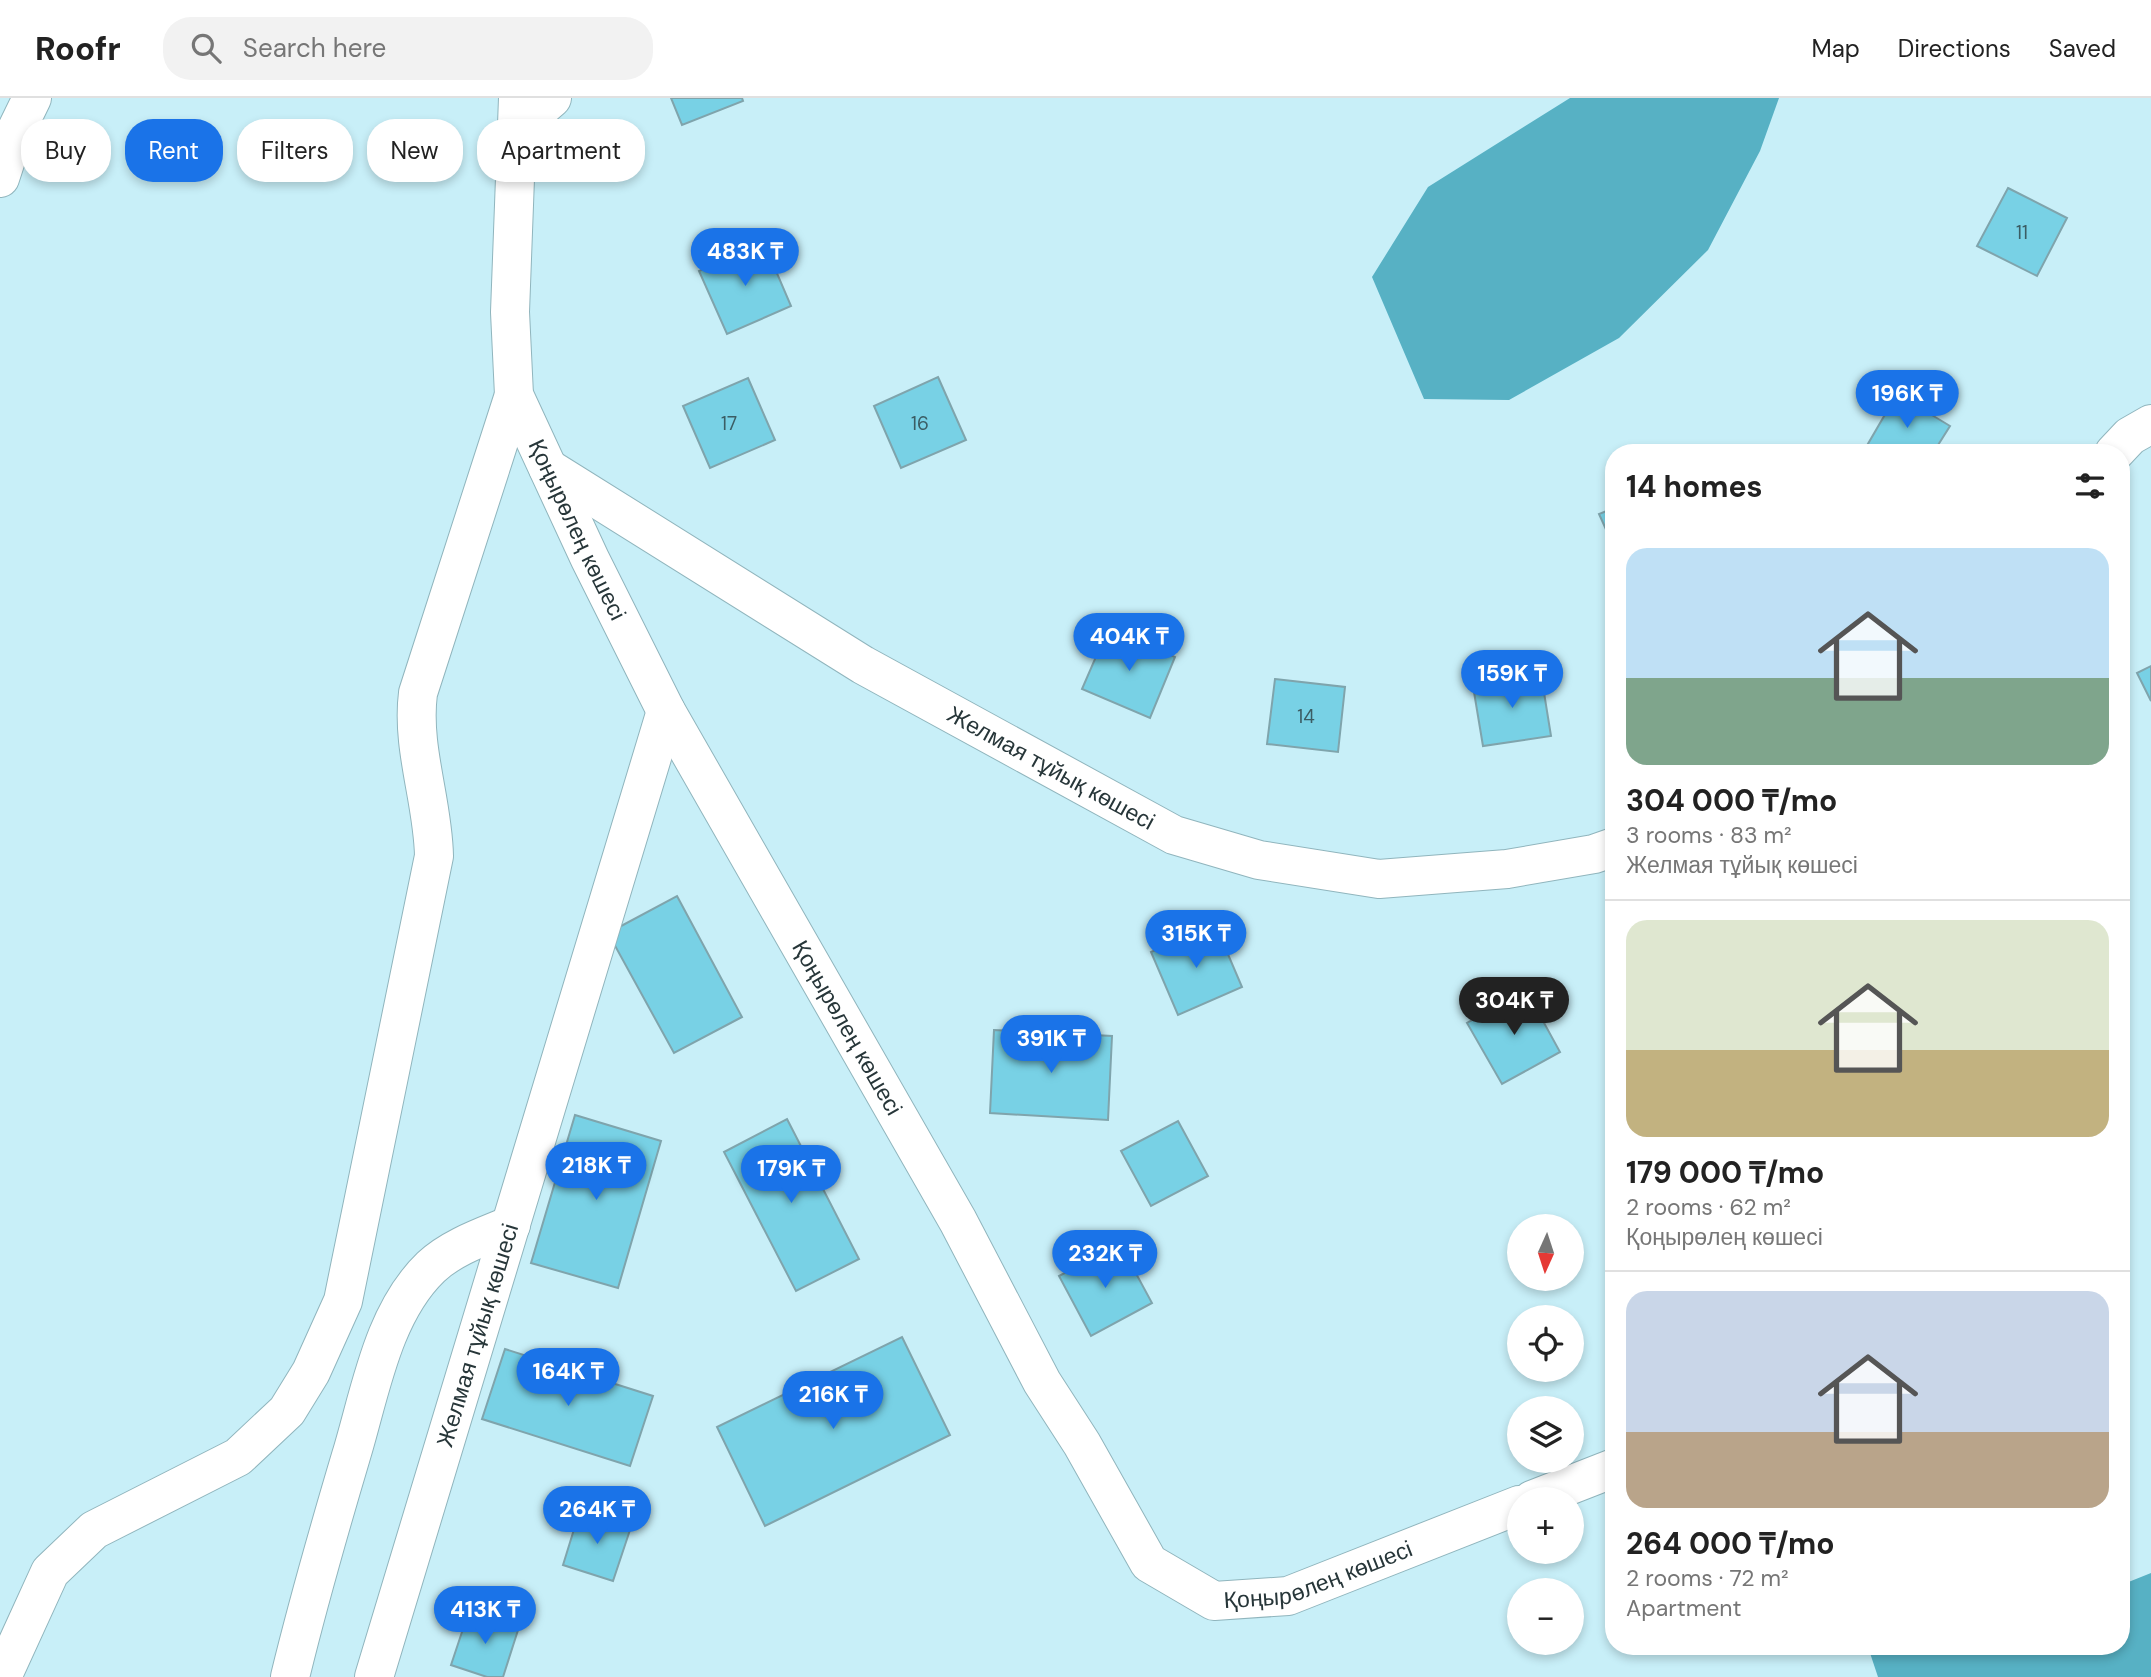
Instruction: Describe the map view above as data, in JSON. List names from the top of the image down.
{
  "streets": {
    "street": ["Қоңырөлең көшесі", "Желмая тұйық көшесі"]
  },
  "crossings": [
    ["Қоңырөлең көшесі", "Желмая тұйық көшесі"]
  ],
  "house_numbers": [
    "11",
    "17",
    "16",
    "14"
  ],
  "north": "bottom",
  "page": {
    "header": "Roofr",
    "search": "Search here",
    "nav": ["Map", "Directions", "Saved"],
    "chip": [
      "Buy",
      "Rent",
      "Filters",
      "New",
      "Apartment"
    ],
    "price": [
      "483K ₸",
      "196K ₸",
      "404K ₸",
      "159K ₸",
      "315K ₸",
      "304K ₸",
      "391K ₸",
      "218K ₸",
      "179K ₸",
      "232K ₸",
      "164K ₸",
      "216K ₸",
      "264K ₸",
      "413K ₸"
    ],
    "heading": "14 homes",
    "list": [
      {
        "name": "304 000 ₸/mo",
        "note": "3 rooms · 83 m² · Желмая тұйық көшесі"
      },
      {
        "name": "179 000 ₸/mo",
        "note": "2 rooms · 62 m² · Қоңырөлең көшесі"
      },
      {
        "name": "264 000 ₸/mo",
        "note": "2 rooms · 72 m² · Apartment"
      }
    ],
    "map_buttons": ["+", "−"]
  }
}
